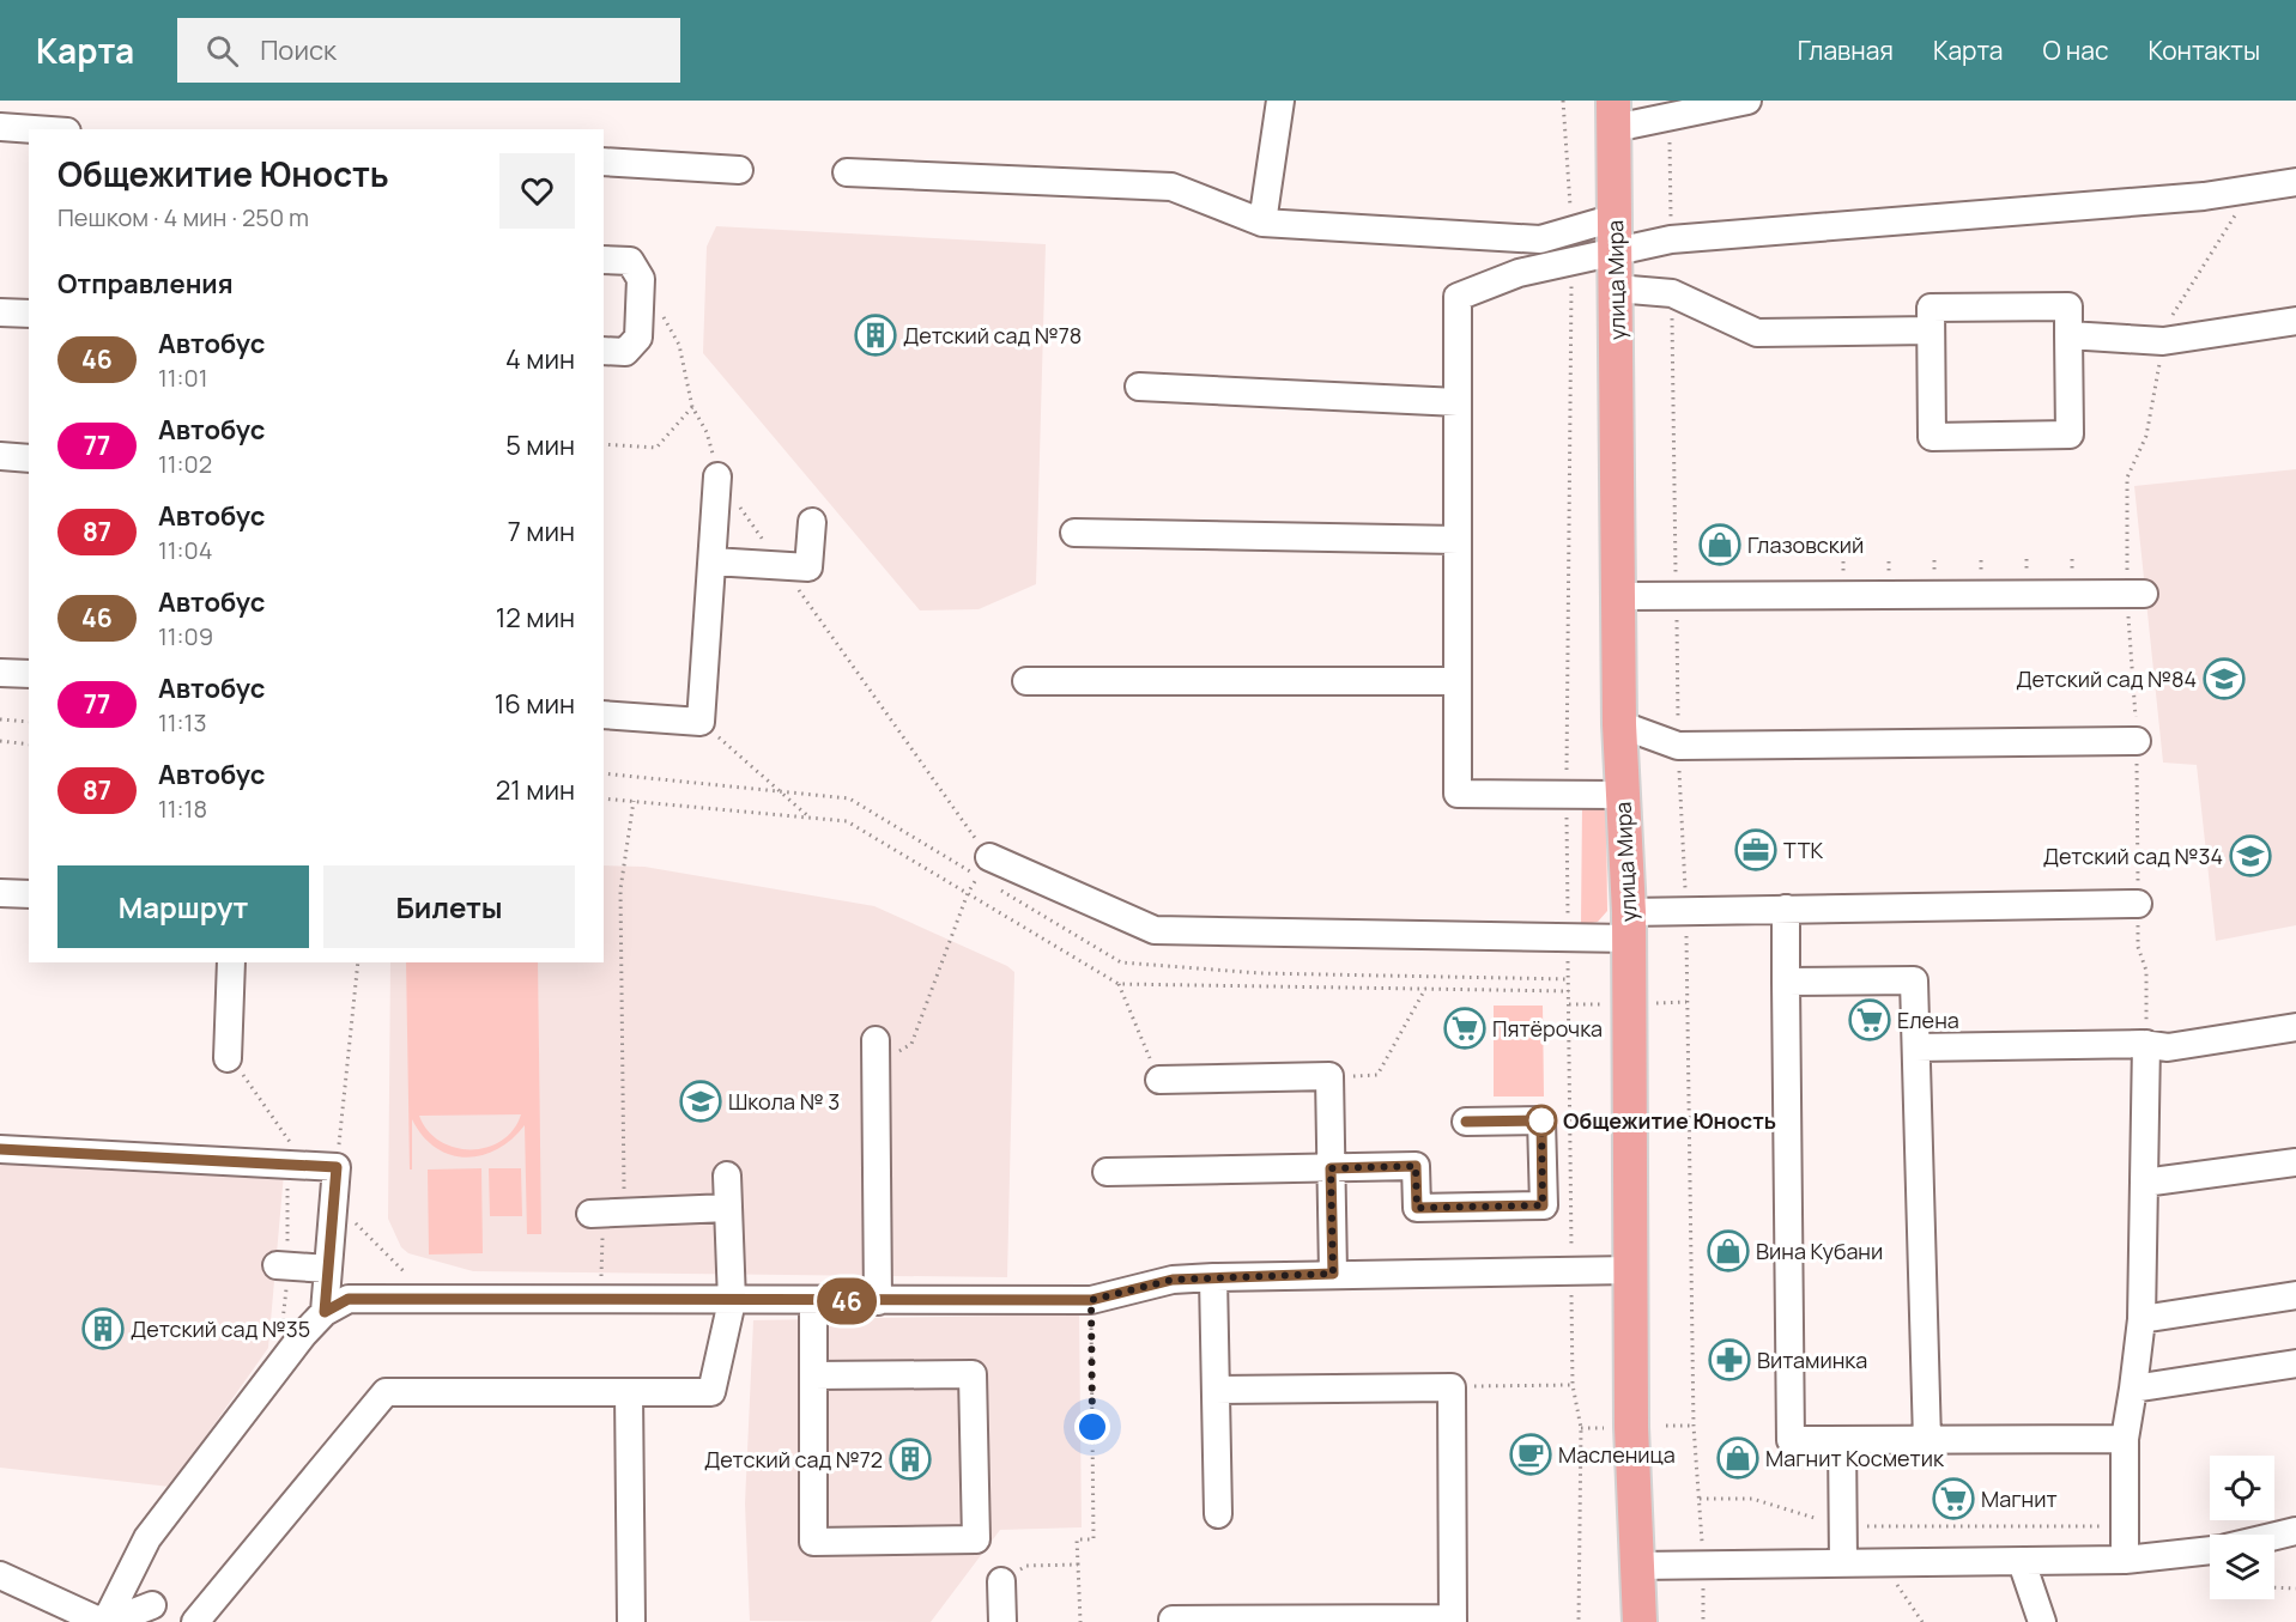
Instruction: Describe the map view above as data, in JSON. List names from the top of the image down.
{
  "streets": {
    "main road": ["улица Мира"]
  },
  "places": {
    "building": ["Детский сад №78", "Детский сад №35", "Детский сад №72"],
    "shop": ["Глазовский", "Вина Кубани", "Магнит Косметик"],
    "school or university": ["Детский сад №84", "Детский сад №34", "Школа № 3"],
    "office": ["ТТК"],
    "supermarket": ["Елена", "Пятёрочка", "Магнит"],
    "other": ["Общежитие Юность"],
    "pharmacy": ["Витаминка"],
    "cafe": ["Масленица"]
  },
  "lines": ["bus line 46"],
  "page": {
    "header": "Карта",
    "search": "Поиск",
    "nav": [
      "Главная",
      "Карта",
      "О нас",
      "Контакты"
    ],
    "on_map": "46",
    "heading": [
      ["Общежитие Юность", "Пешком · 4 мин · 250 m"],
      "Отправления"
    ],
    "list": [
      {
        "mark": "46",
        "name": "Автобус",
        "note": "11:01",
        "value": "4 мин"
      },
      {
        "mark": "77",
        "name": "Автобус",
        "note": "11:02",
        "value": "5 мин"
      },
      {
        "mark": "87",
        "name": "Автобус",
        "note": "11:04",
        "value": "7 мин"
      },
      {
        "mark": "46",
        "name": "Автобус",
        "note": "11:09",
        "value": "12 мин"
      },
      {
        "mark": "77",
        "name": "Автобус",
        "note": "11:13",
        "value": "16 мин"
      },
      {
        "mark": "87",
        "name": "Автобус",
        "note": "11:18",
        "value": "21 мин"
      }
    ],
    "buttons": ["Маршрут", "Билеты"]
  }
}
